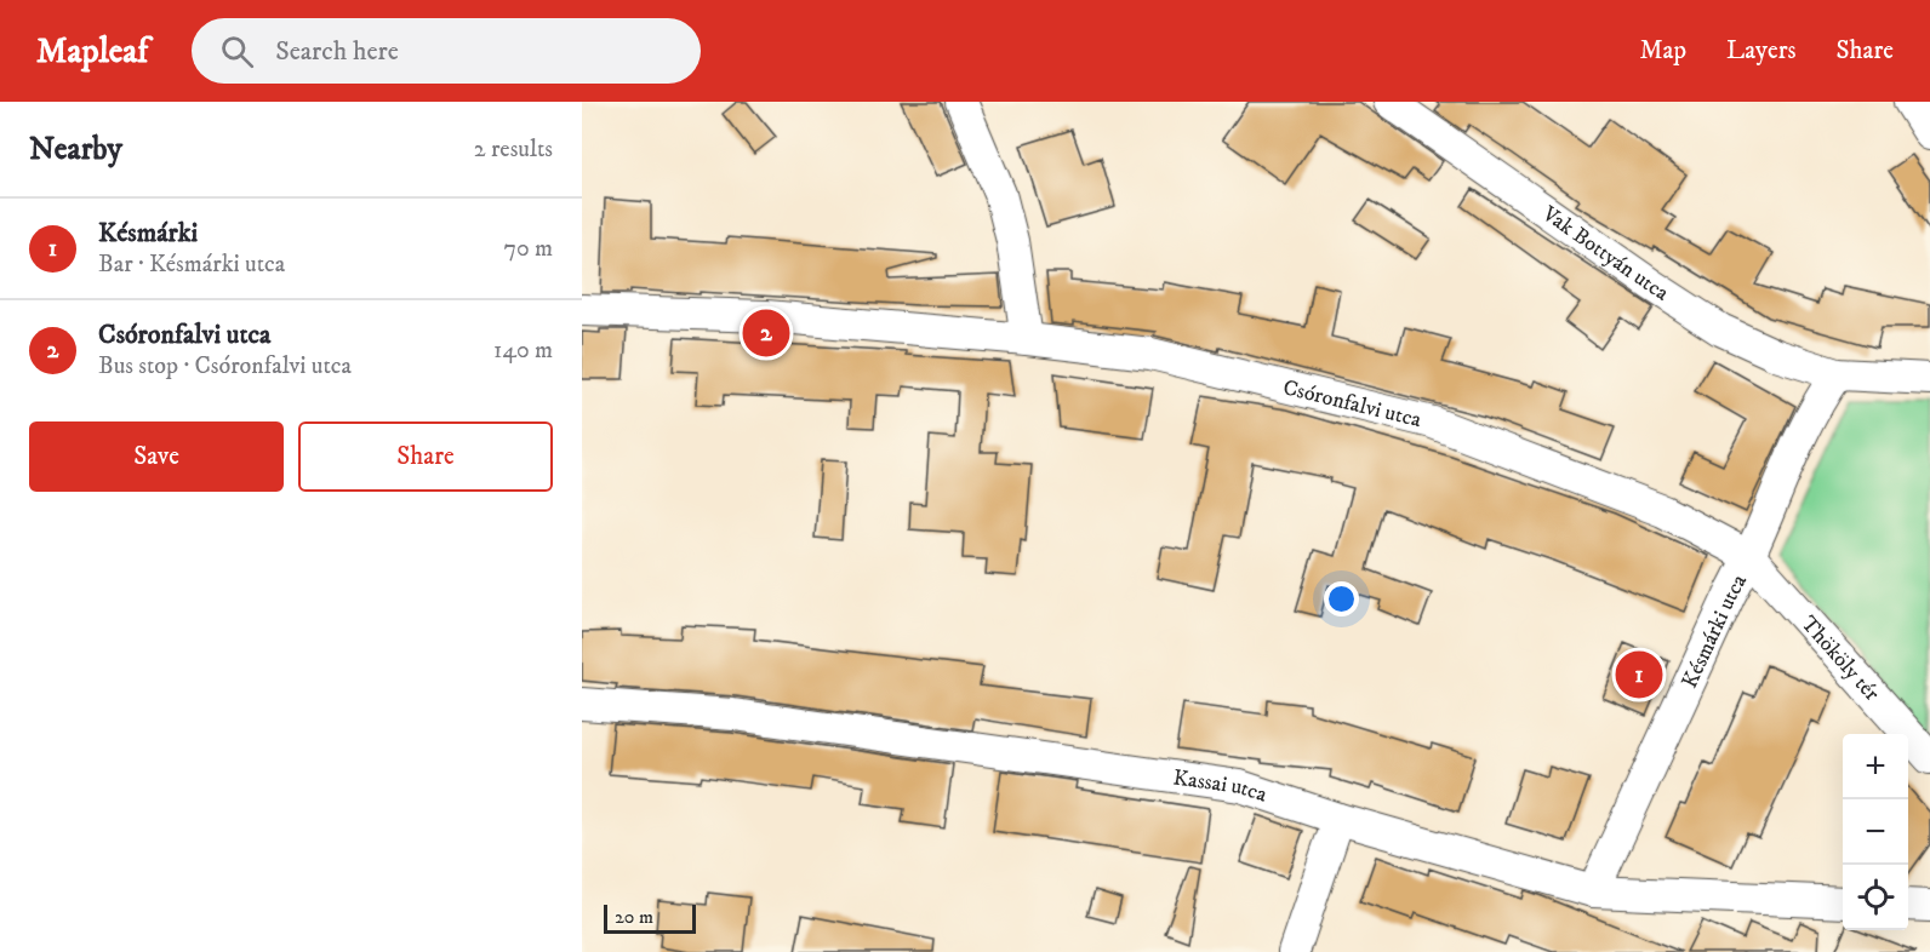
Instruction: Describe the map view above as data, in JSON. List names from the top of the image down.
{
  "streets": {
    "street": [
      "Vak Bottyán utca",
      "Csóronfalvi utca",
      "Késmárki utca",
      "Thököly tér",
      "Kassai utca"
    ]
  },
  "crossings": [
    ["Vak Bottyán utca", "Késmárki utca"],
    ["Csóronfalvi utca", "Késmárki utca"],
    ["Csóronfalvi utca", "Thököly tér"],
    ["Késmárki utca", "Thököly tér"],
    ["Késmárki utca", "Kassai utca"]
  ],
  "scale_bar": "20 m",
  "page": {
    "header": "Mapleaf",
    "search": "Search here",
    "nav": ["Map", "Layers", "Share"],
    "heading": ["Nearby", "2 results"],
    "list": [
      {
        "mark": "1",
        "name": "Késmárki",
        "note": "Bar · Késmárki utca",
        "value": "70 m"
      },
      {
        "mark": "2",
        "name": "Csóronfalvi utca",
        "note": "Bus stop · Csóronfalvi utca",
        "value": "140 m"
      }
    ],
    "pins": ["2", "1"],
    "buttons": ["Save", "Share"],
    "map_buttons": ["+", "−"],
    "scale": "20 m"
  }
}
